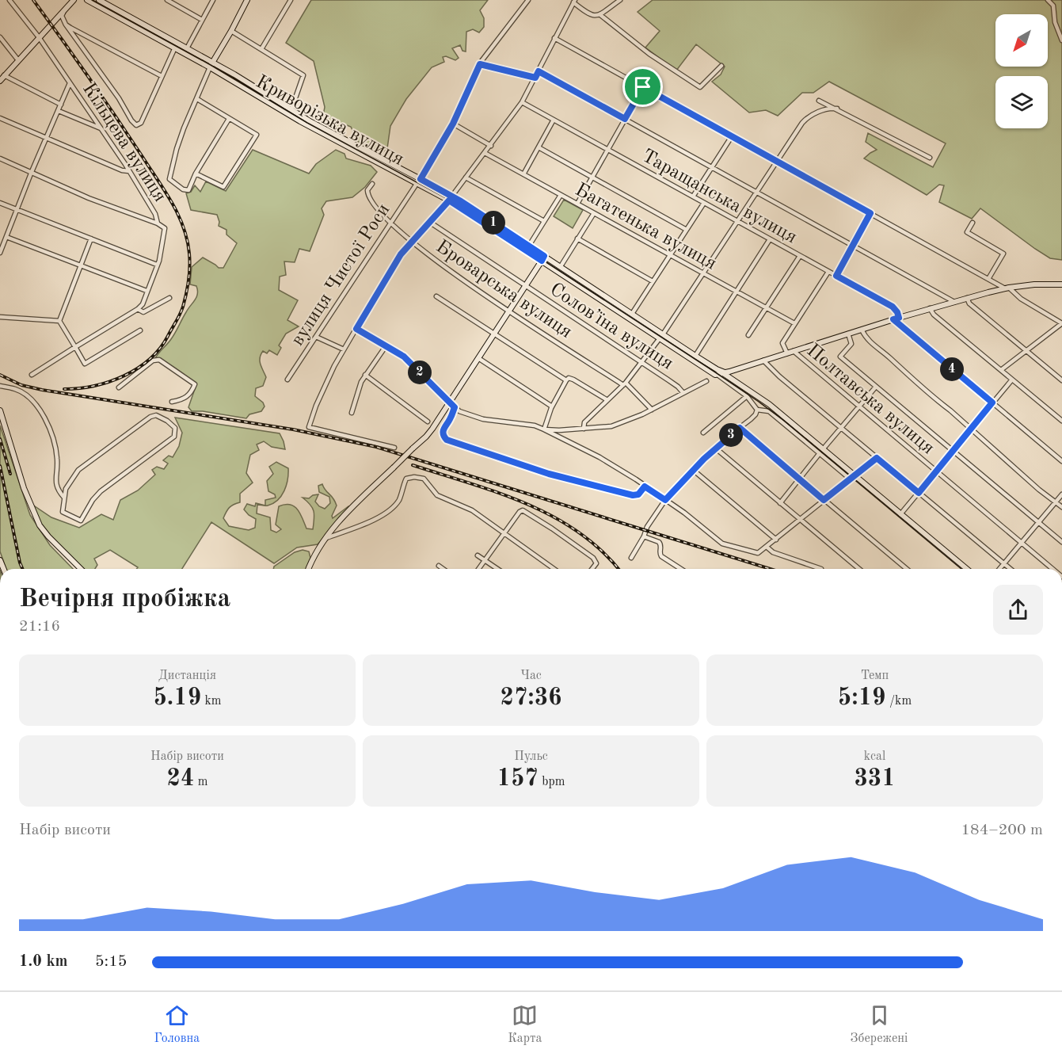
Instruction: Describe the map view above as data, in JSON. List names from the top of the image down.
{
  "streets": {
    "main road": ["Криворізька вулиця"],
    "street": [
      "Кільцева вулиця",
      "Таращанська вулиця",
      "Багатенька вулиця",
      "вулиця Чистої Роси",
      "Броварська вулиця",
      "Соловʼїна вулиця",
      "Полтавська вулиця"
    ]
  },
  "crossings": [
    ["Криворізька вулиця", "вулиця Чистої Роси"],
    ["вулиця Чистої Роси", "Броварська вулиця"]
  ],
  "north": "bottom left",
  "page": {
    "pins": [
      "1",
      "4",
      "2",
      "3"
    ],
    "heading": ["Вечірня пробіжка", "21:16"],
    "stats": [
      ["Дистанція", "5.19 km"],
      ["Час", "27:36"],
      ["Темп", "5:19 /km"],
      ["Набір висоти", "24 m"],
      ["Пульс", "157 bpm"],
      ["kcal", "331"]
    ],
    "chart": ["Набір висоти", "184–200 m"],
    "list": [
      {
        "name": "1.0 km",
        "note": "5:15"
      }
    ],
    "tabs": ["Головна", "Карта", "Збережені"]
  }
}
